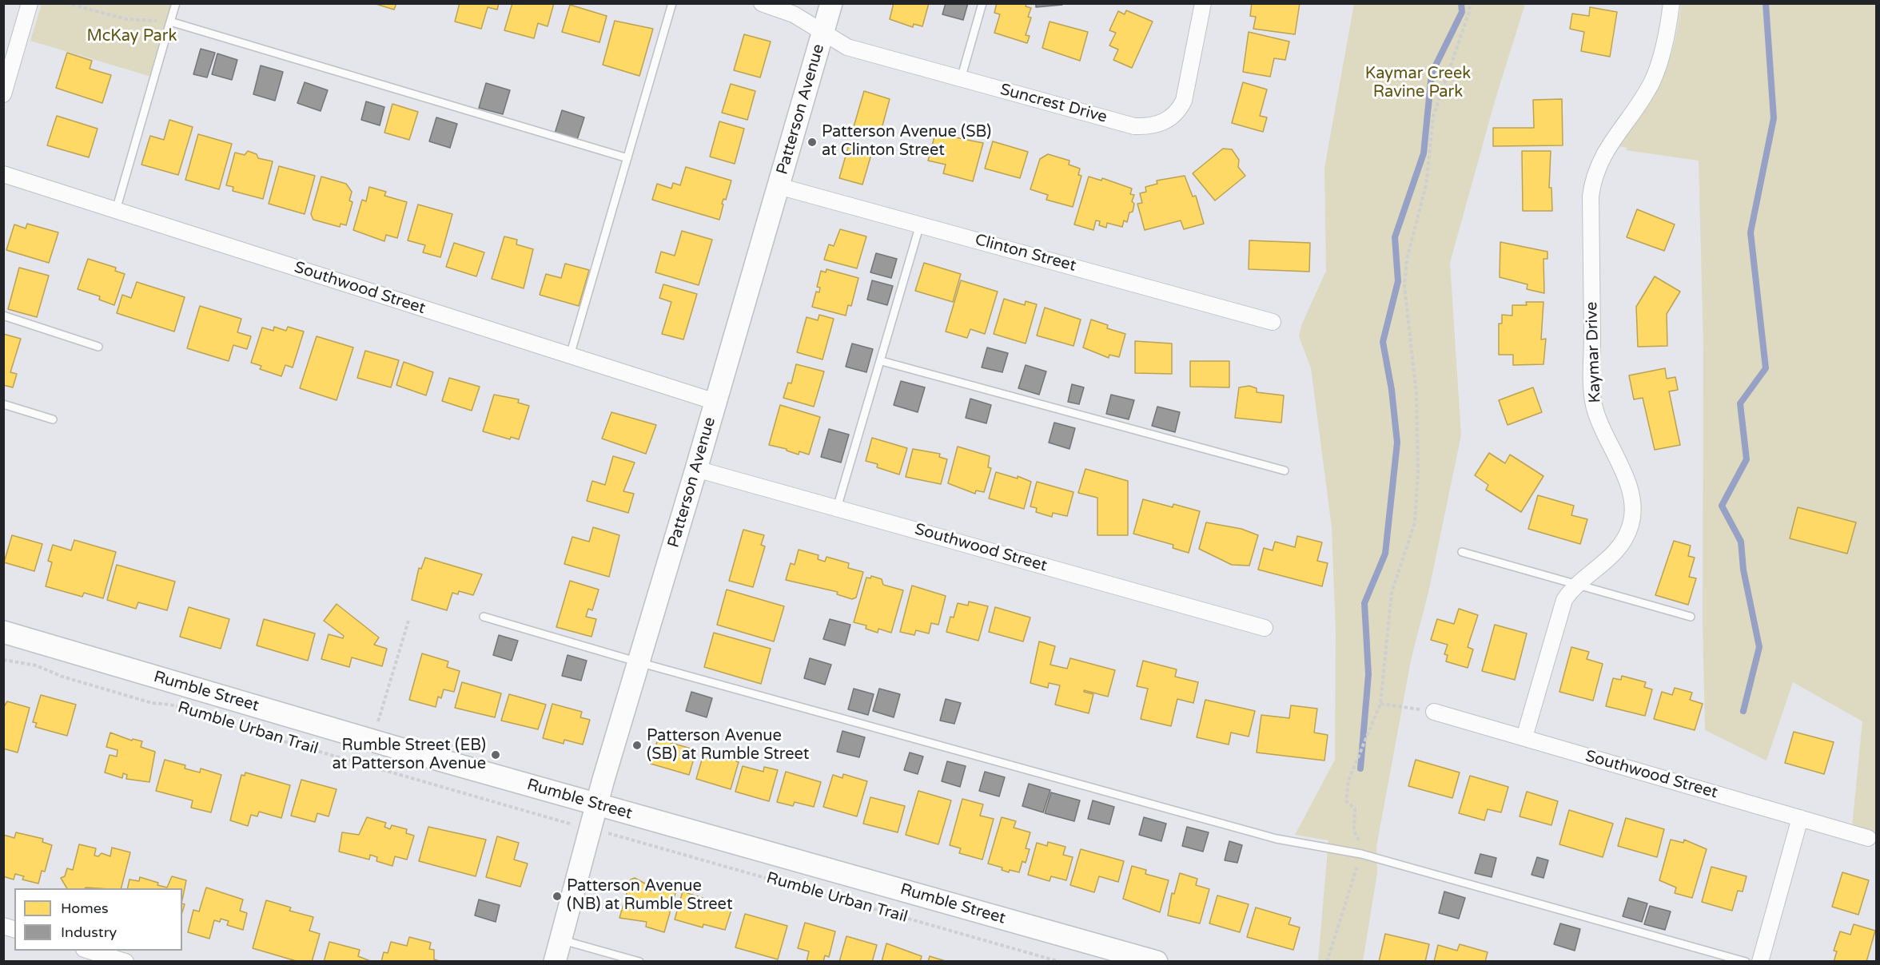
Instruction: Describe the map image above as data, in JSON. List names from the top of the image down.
{
  "streets": {
    "street": [
      "Suncrest Drive",
      "Patterson Avenue",
      "Clinton Street",
      "Southwood Street",
      "Kaymar Drive",
      "Rumble Street"
    ],
    "path": ["Rumble Urban Trail"]
  },
  "crossings": [
    ["Suncrest Drive", "Patterson Avenue"],
    ["Patterson Avenue", "Clinton Street"],
    ["Patterson Avenue", "Southwood Street"],
    ["Patterson Avenue", "Rumble Street"],
    ["Southwood Street", "Kaymar Drive"]
  ],
  "parks": ["McKay Park", "Kaymar Creek Ravine Park"],
  "places": [
    "Patterson Avenue (SB) at Clinton Street",
    "Patterson Avenue (SB) at Rumble Street",
    "Rumble Street (EB) at Patterson Avenue",
    "Patterson Avenue (NB) at Rumble Street"
  ],
  "legend": ["Homes", "Industry"]
}
